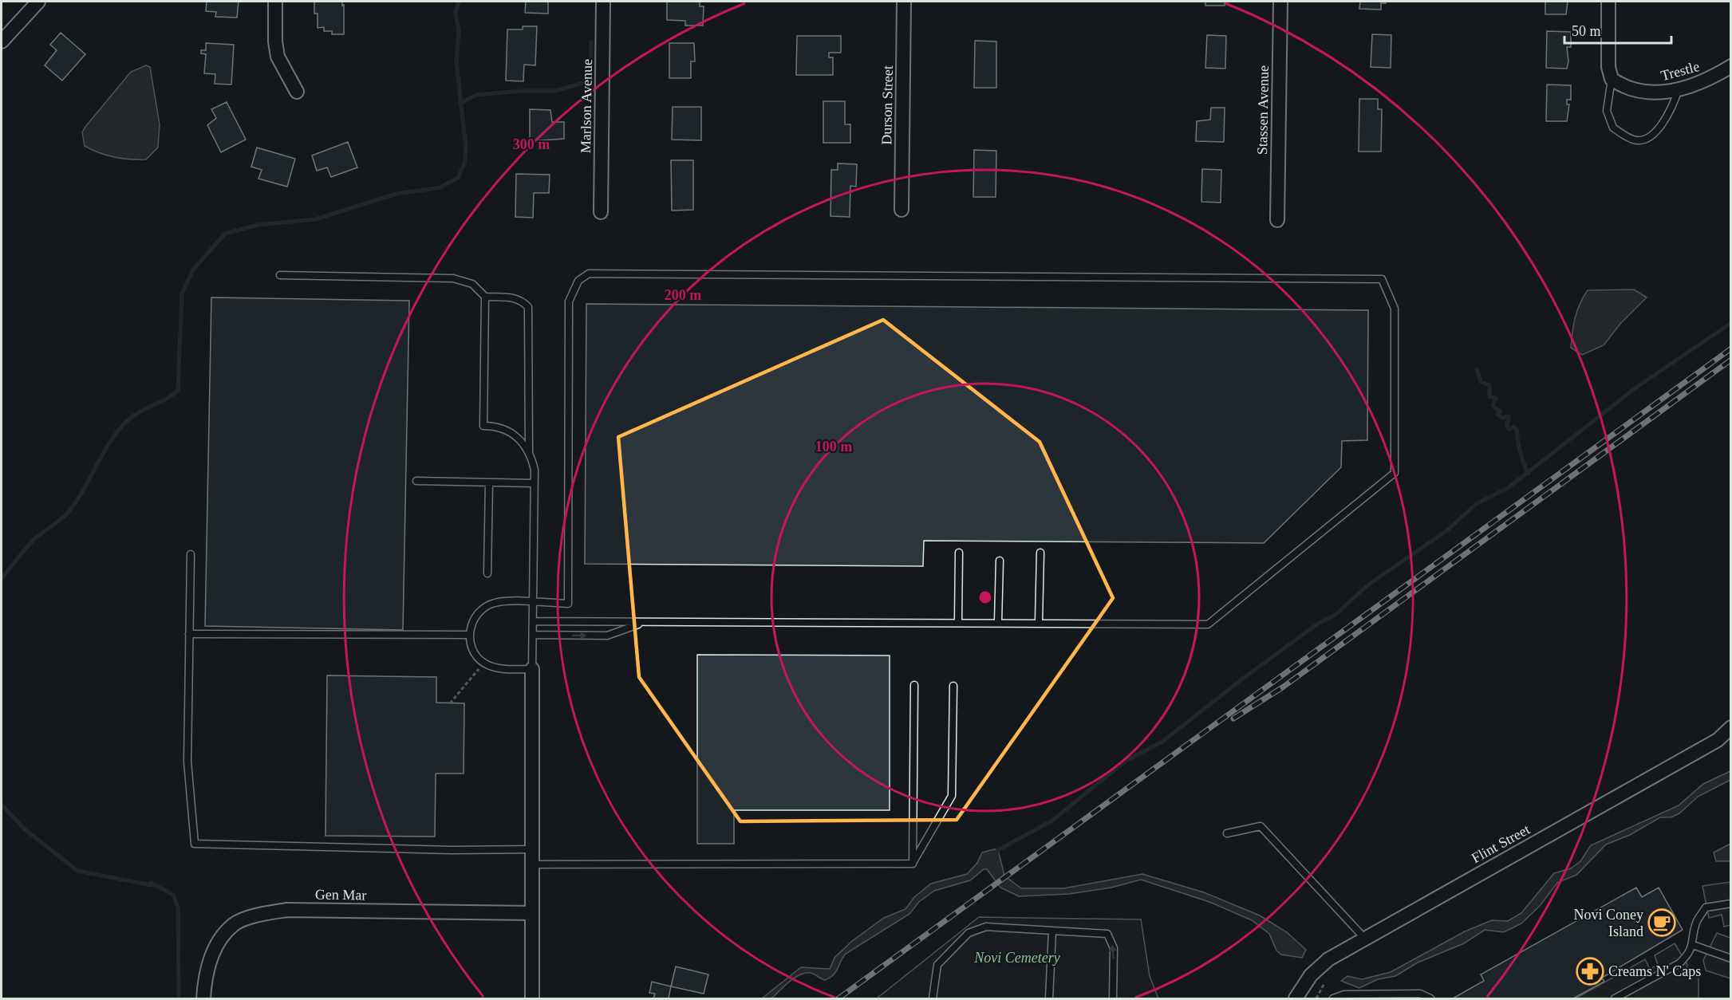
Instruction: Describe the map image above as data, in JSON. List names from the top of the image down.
{
  "streets": {
    "street": [
      "Trestle",
      "Durson Street",
      "Marlson Avenue",
      "Stassen Avenue",
      "Flint Street",
      "Gen Mar"
    ]
  },
  "parks": ["Novi Cemetery"],
  "places": {
    "cafe": ["Novi Coney Island"],
    "pharmacy": ["Creams N' Caps"]
  },
  "scale_bar": "50 m",
  "rings": ["300 m", "200 m", "100 m"]
}
